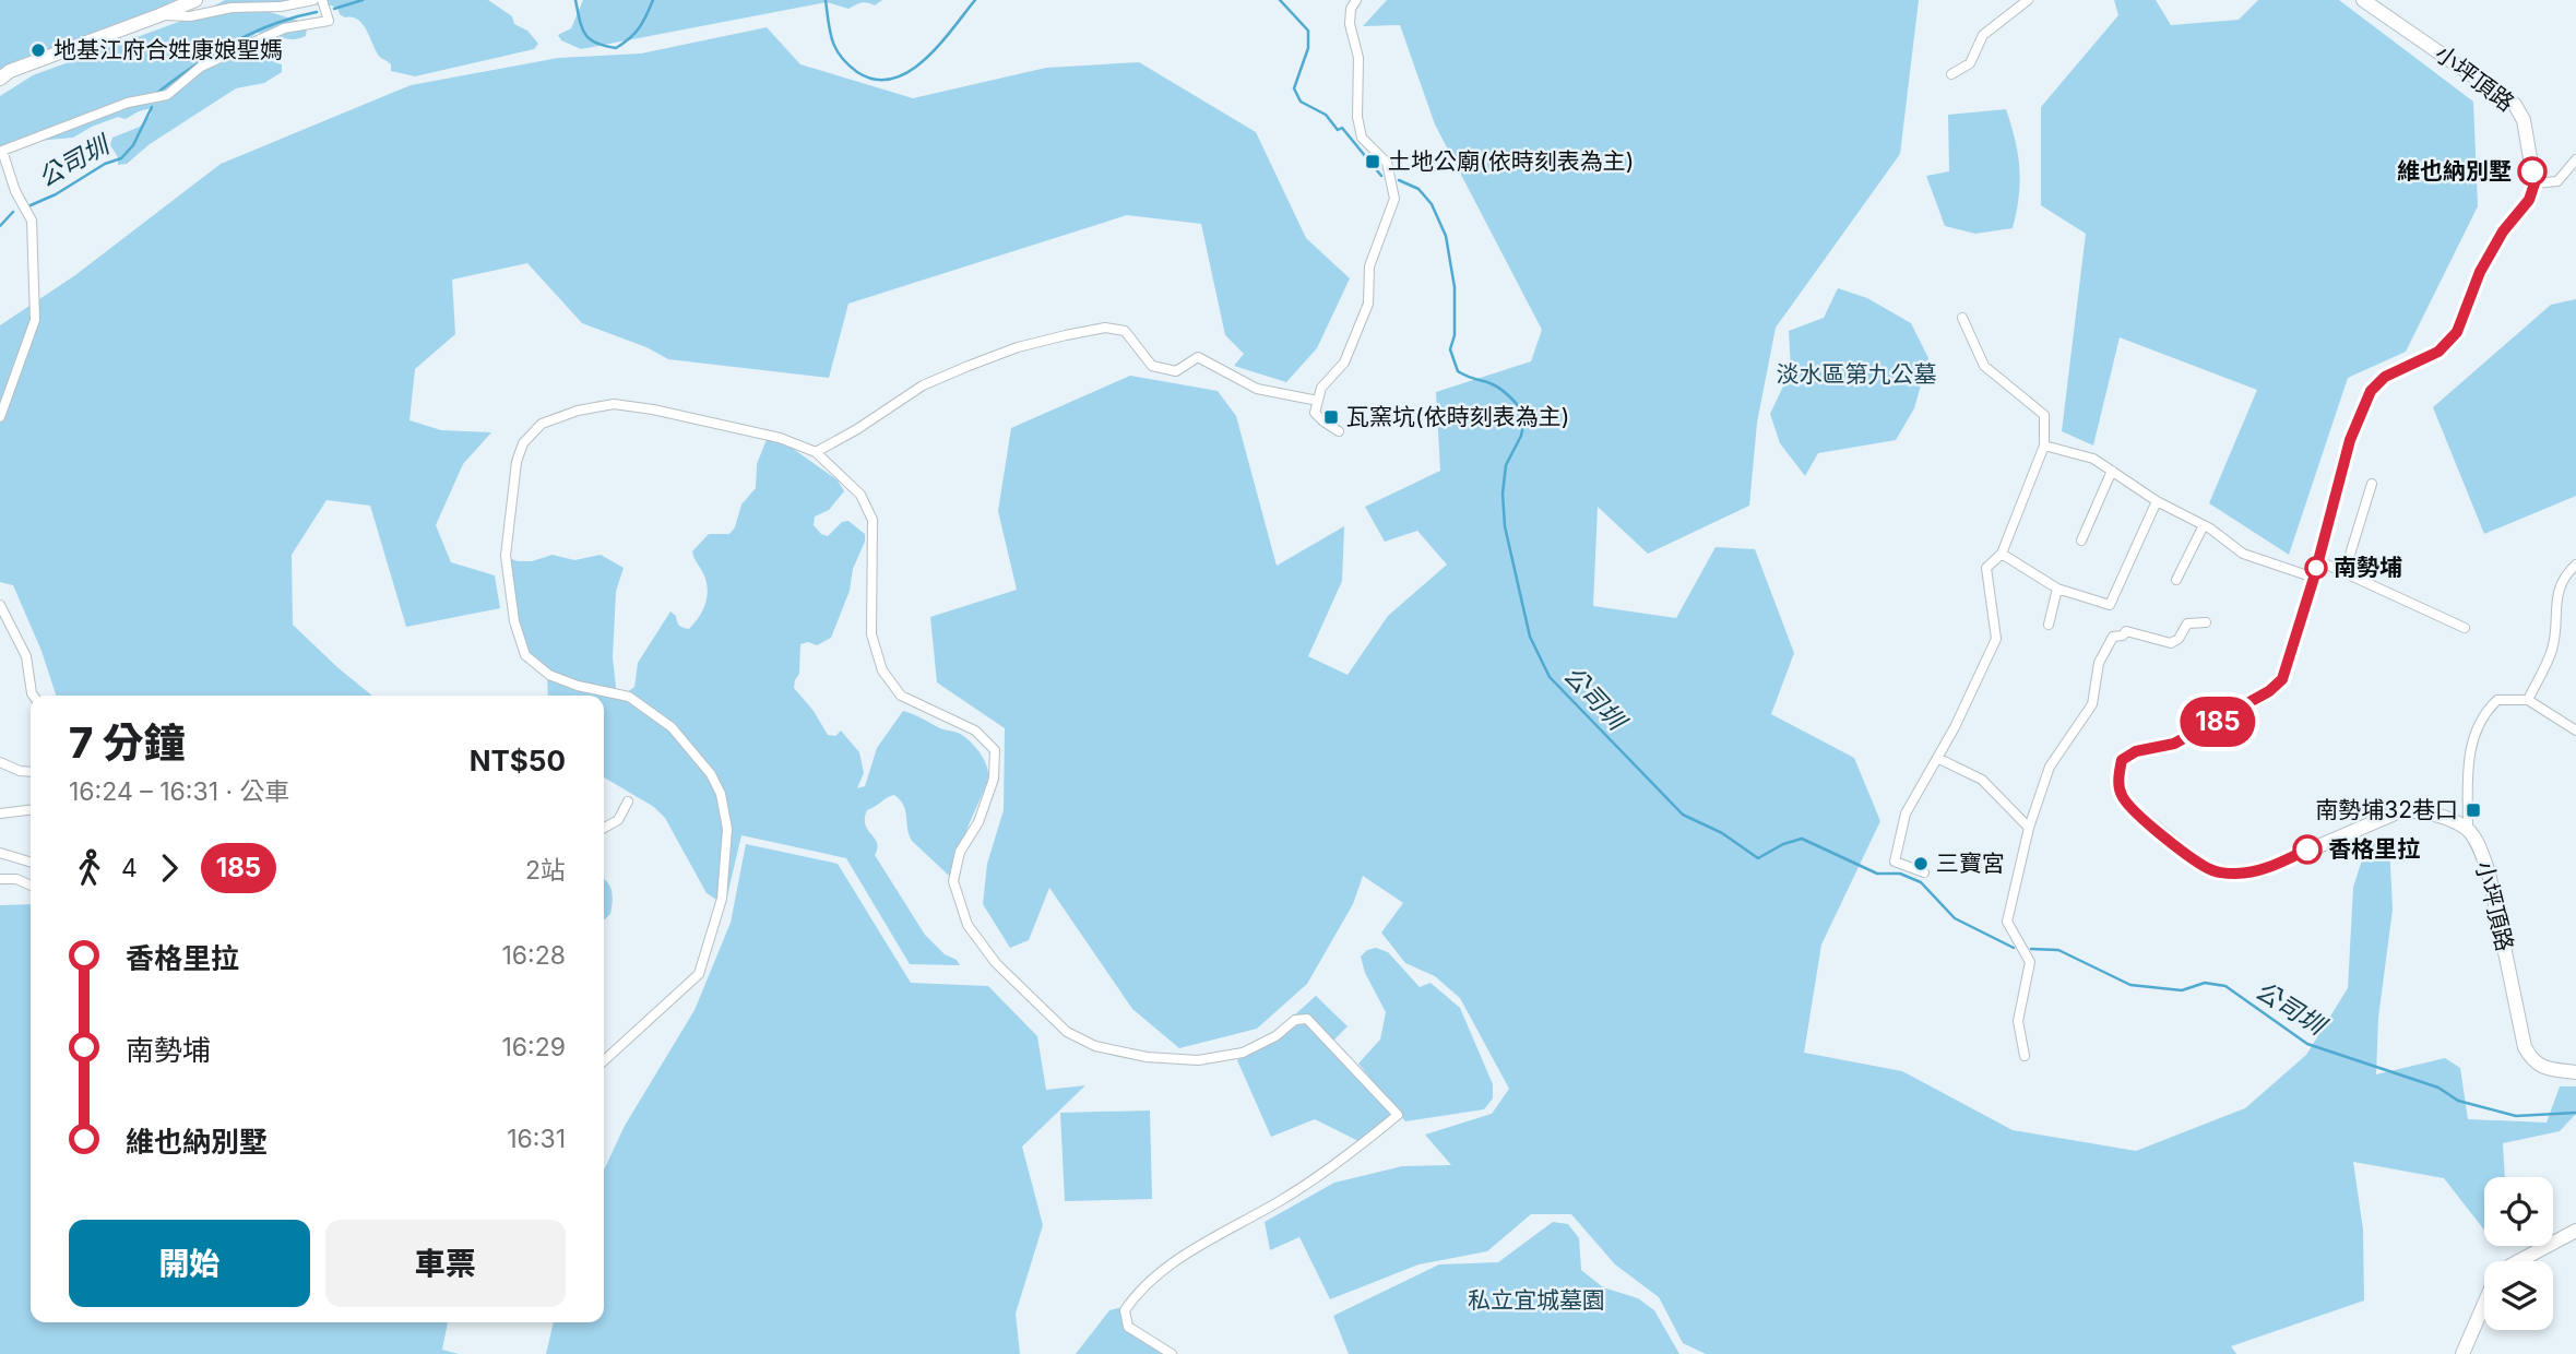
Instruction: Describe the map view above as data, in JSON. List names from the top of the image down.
{
  "streets": {
    "street": ["小坪頂路"]
  },
  "water": ["公司圳"],
  "parks": ["淡水區第九公墓", "私立宜城墓園"],
  "places": {
    "other": [
      "地基江府合姓康娘聖媽",
      "維也納別墅",
      "南勢埔",
      "香格里拉",
      "三寶宮"
    ],
    "transit": ["土地公廟(依時刻表為主)", "瓦窯坑(依時刻表為主)", "南勢埔32巷口"]
  },
  "lines": ["bus line 185"],
  "page": {
    "on_map": "185",
    "heading": ["7 分鐘", "16:24 – 16:31 · 公車", "NT$50"],
    "legs": ["4", "185", "2站"],
    "list": [
      {
        "name": "香格里拉",
        "value": "16:28"
      },
      {
        "name": "南勢埔",
        "value": "16:29"
      },
      {
        "name": "維也納別墅",
        "value": "16:31"
      }
    ],
    "buttons": ["開始", "車票"]
  }
}
